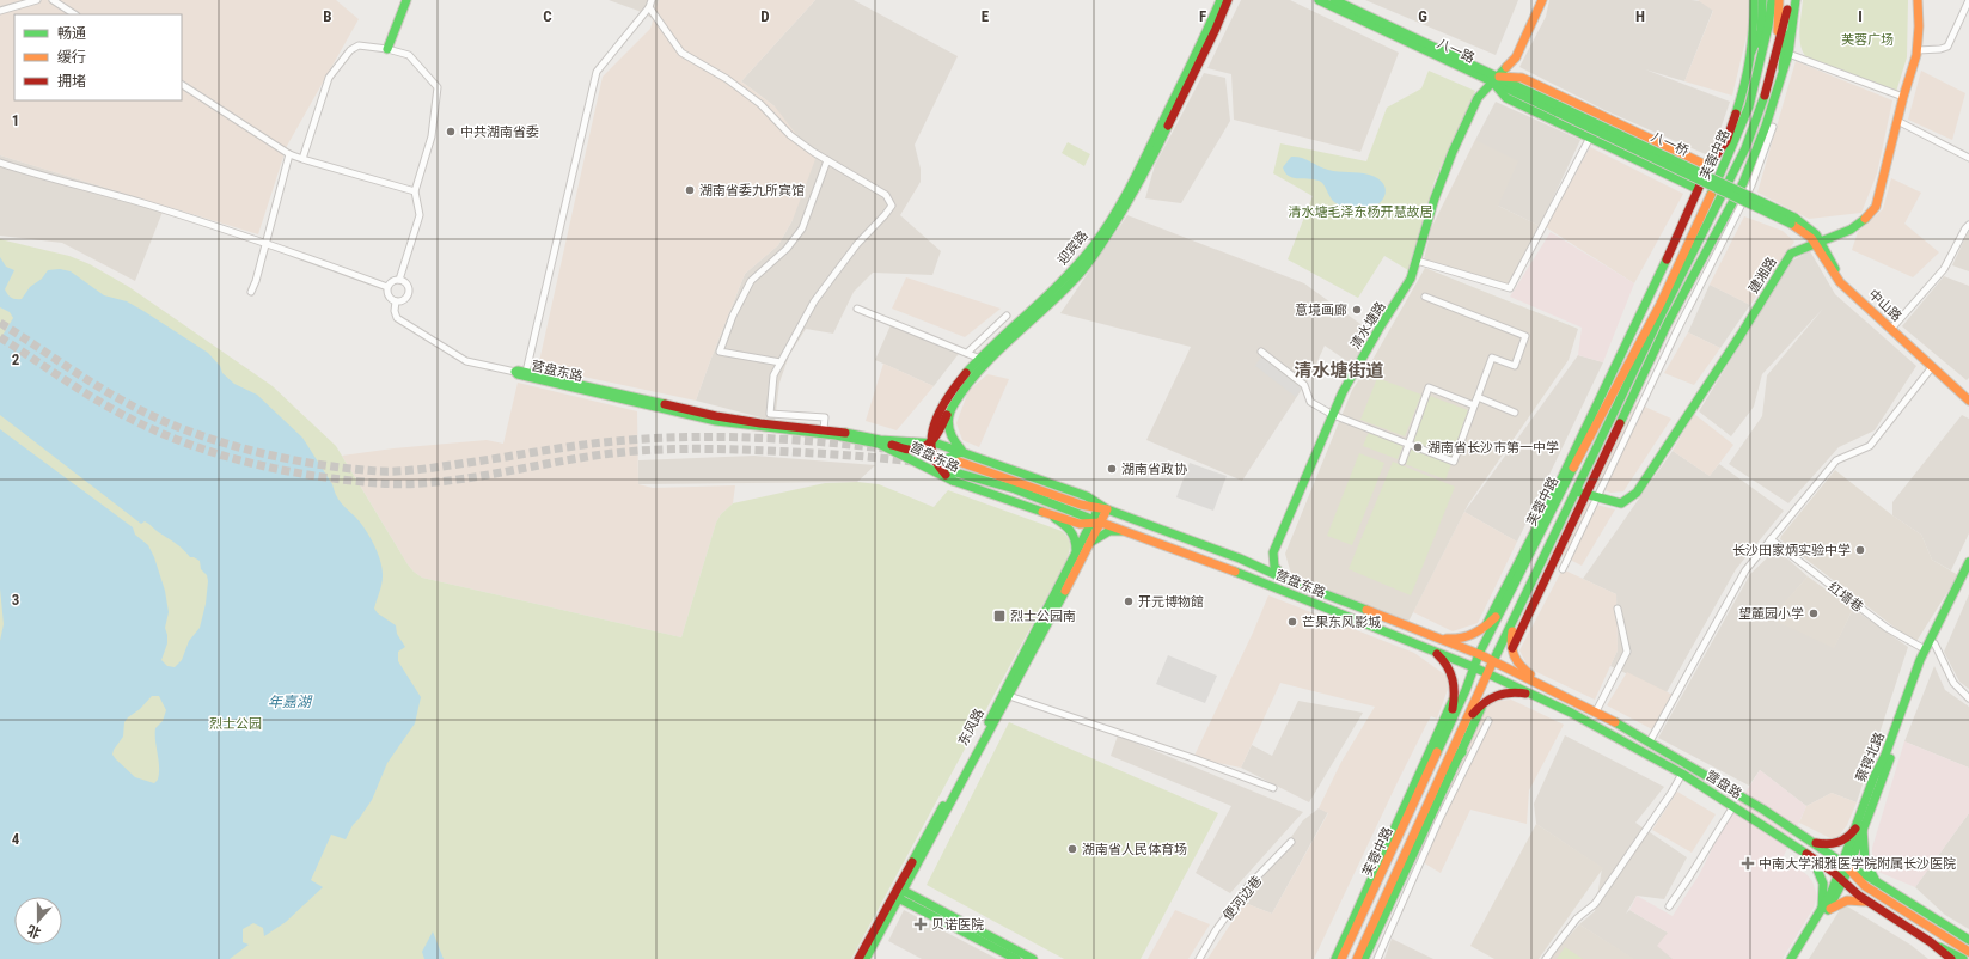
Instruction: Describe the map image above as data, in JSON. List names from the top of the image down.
{
  "streets": {
    "main road": [
      "八一路",
      "八一桥",
      "芙蓉中路",
      "迎宾路",
      "建湘路",
      "中山路",
      "清水塘路",
      "营盘东路",
      "东风路",
      "蔡锷北路",
      "营盘路"
    ],
    "street": ["红墙巷", "便河边巷"]
  },
  "crossings": [
    ["八一路", "八一桥"],
    ["八一路", "清水塘路"],
    ["八一桥", "中山路"],
    ["芙蓉中路", "建湘路"],
    ["芙蓉中路", "营盘东路"],
    ["芙蓉中路", "营盘路"],
    ["迎宾路", "营盘东路"],
    ["建湘路", "中山路"],
    ["清水塘路", "营盘东路"],
    ["营盘东路", "东风路"],
    ["营盘东路", "营盘路"],
    ["红墙巷", "蔡锷北路"],
    ["蔡锷北路", "营盘路"]
  ],
  "districts": ["清水塘街道"],
  "water": ["年嘉湖"],
  "parks": ["芙蓉广场", "清水塘毛泽东杨开慧故居", "烈士公园"],
  "places": {
    "other": [
      "中共湖南省委",
      "湖南省委九所宾馆",
      "意境画廊",
      "湖南省长沙市第一中学",
      "湖南省政协",
      "长沙田家炳实验中学",
      "开元博物館",
      "望麓园小学",
      "芒果东风影城",
      "湖南省人民体育场"
    ],
    "transit": ["烈士公园南"],
    "health": ["中南大学湘雅医学院附属长沙医院", "贝诺医院"]
  },
  "legend": ["畅通", "缓行", "拥堵"],
  "north": "bottom",
  "grid": {
    "columns": [
      "B",
      "C",
      "D",
      "E",
      "F",
      "G",
      "H",
      "I"
    ],
    "rows": [
      "1",
      "2",
      "3",
      "4"
    ]
  }
}
